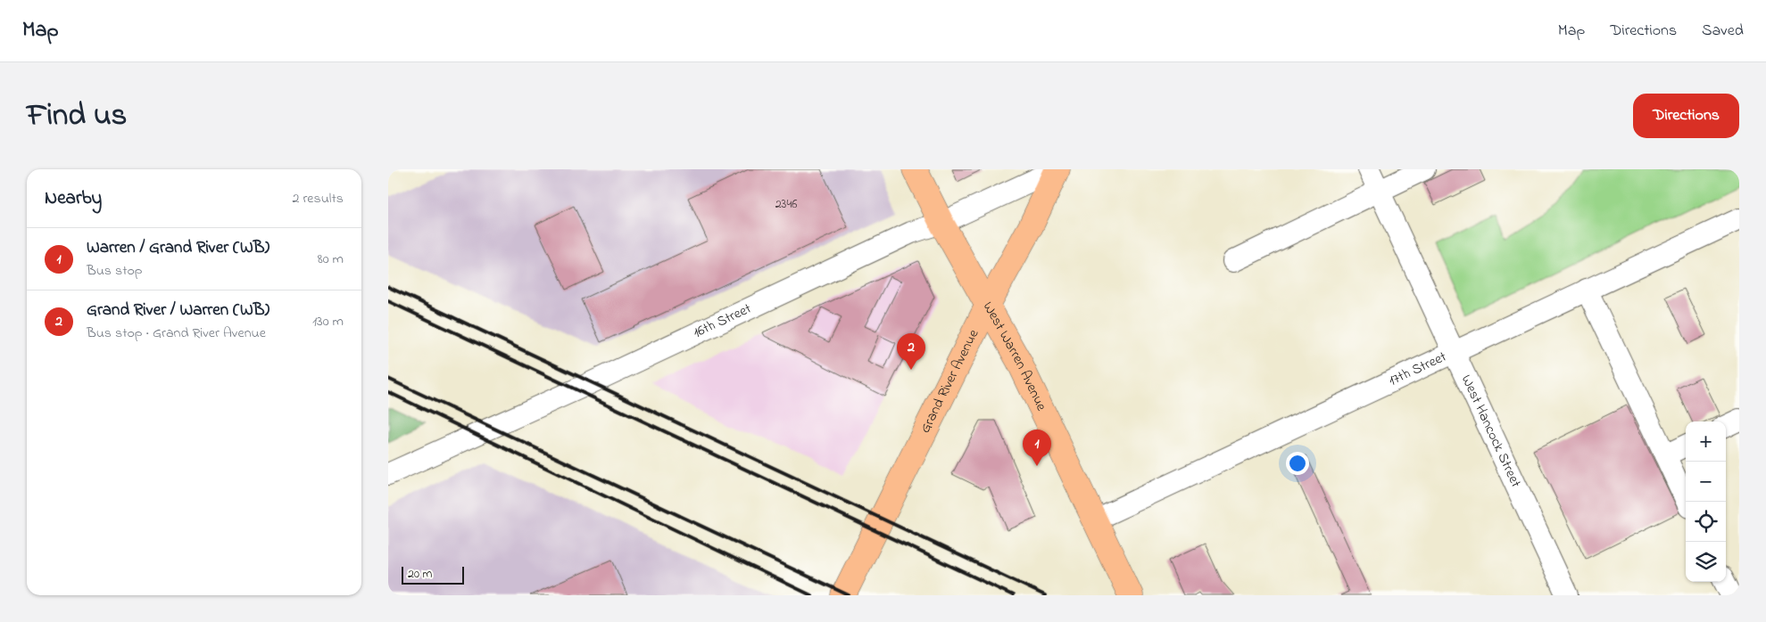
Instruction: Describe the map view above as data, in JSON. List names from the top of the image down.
{
  "streets": {
    "main road": ["West Warren Avenue", "Grand River Avenue"],
    "street": ["16th Street", "17th Street", "West Hancock Street"]
  },
  "crossings": [
    ["16th Street", "West Warren Avenue"],
    ["16th Street", "Grand River Avenue"],
    ["West Warren Avenue", "17th Street"],
    ["West Warren Avenue", "Grand River Avenue"],
    ["17th Street", "West Hancock Street"]
  ],
  "house_numbers": ["2346"],
  "scale_bar": "20 m",
  "page": {
    "header": "Map",
    "nav": ["Map", "Directions", "Saved"],
    "title": "Find us",
    "buttons": "Directions",
    "heading": ["Nearby", "2 results"],
    "list": [
      {
        "mark": "1",
        "name": "Warren / Grand River (WB)",
        "note": "Bus stop",
        "value": "80 m"
      },
      {
        "mark": "2",
        "name": "Grand River / Warren (WB)",
        "note": "Bus stop · Grand River Avenue",
        "value": "130 m"
      }
    ],
    "pins": ["2", "1"],
    "map_buttons": ["+", "−"],
    "scale": "20 m"
  }
}
